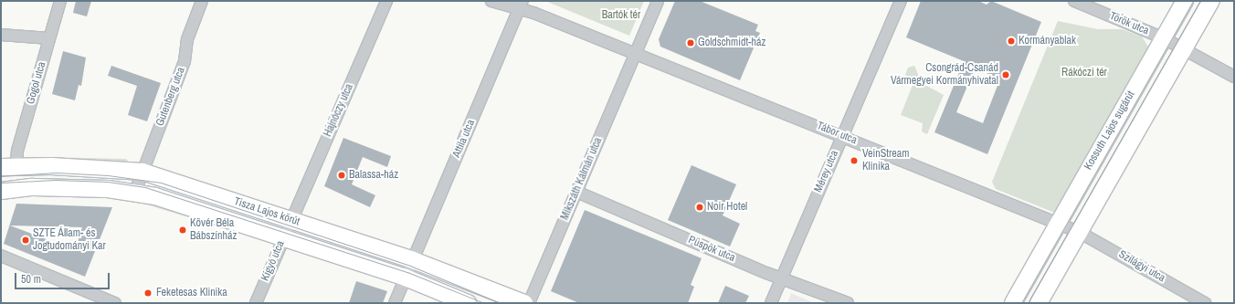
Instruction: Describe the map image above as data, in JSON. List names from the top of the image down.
{
  "streets": {
    "street": [
      "Török utca",
      "Gogol utca",
      "Gutenberg utca",
      "Hajnóczy utca",
      "Kossuth Lajos sugárút",
      "Tábor utca",
      "Attila utca",
      "Mérey utca",
      "Mikszáth Kálmán utca",
      "Tisza Lajos körút",
      "Püspök utca",
      "Kígyó utca",
      "Szilágyi utca"
    ]
  },
  "crossings": [
    ["Török utca", "Kossuth Lajos sugárút"],
    ["Gogol utca", "Tisza Lajos körút"],
    ["Gutenberg utca", "Tisza Lajos körút"],
    ["Hajnóczy utca", "Tisza Lajos körút"],
    ["Hajnóczy utca", "Kígyó utca"],
    ["Kossuth Lajos sugárút", "Tábor utca"],
    ["Tábor utca", "Mérey utca"],
    ["Tábor utca", "Mikszáth Kálmán utca"],
    ["Attila utca", "Tisza Lajos körút"],
    ["Mérey utca", "Püspök utca"],
    ["Mikszáth Kálmán utca", "Püspök utca"],
    ["Tisza Lajos körút", "Kígyó utca"]
  ],
  "parks": ["Bartók tér", "Rákóczi tér"],
  "places": [
    "Kormányablak",
    "Goldschmidt-ház",
    "Csongrád-Csanád Vármegyei Kormányhivatal",
    "VeinStream Klinika",
    "Balassa-ház",
    "Noir Hotel",
    "Kövér Béla Bábszínház",
    "SZTE Állam- és Jogtudományi Kar",
    "Feketesas Klinika"
  ],
  "scale_bar": "50 m"
}
